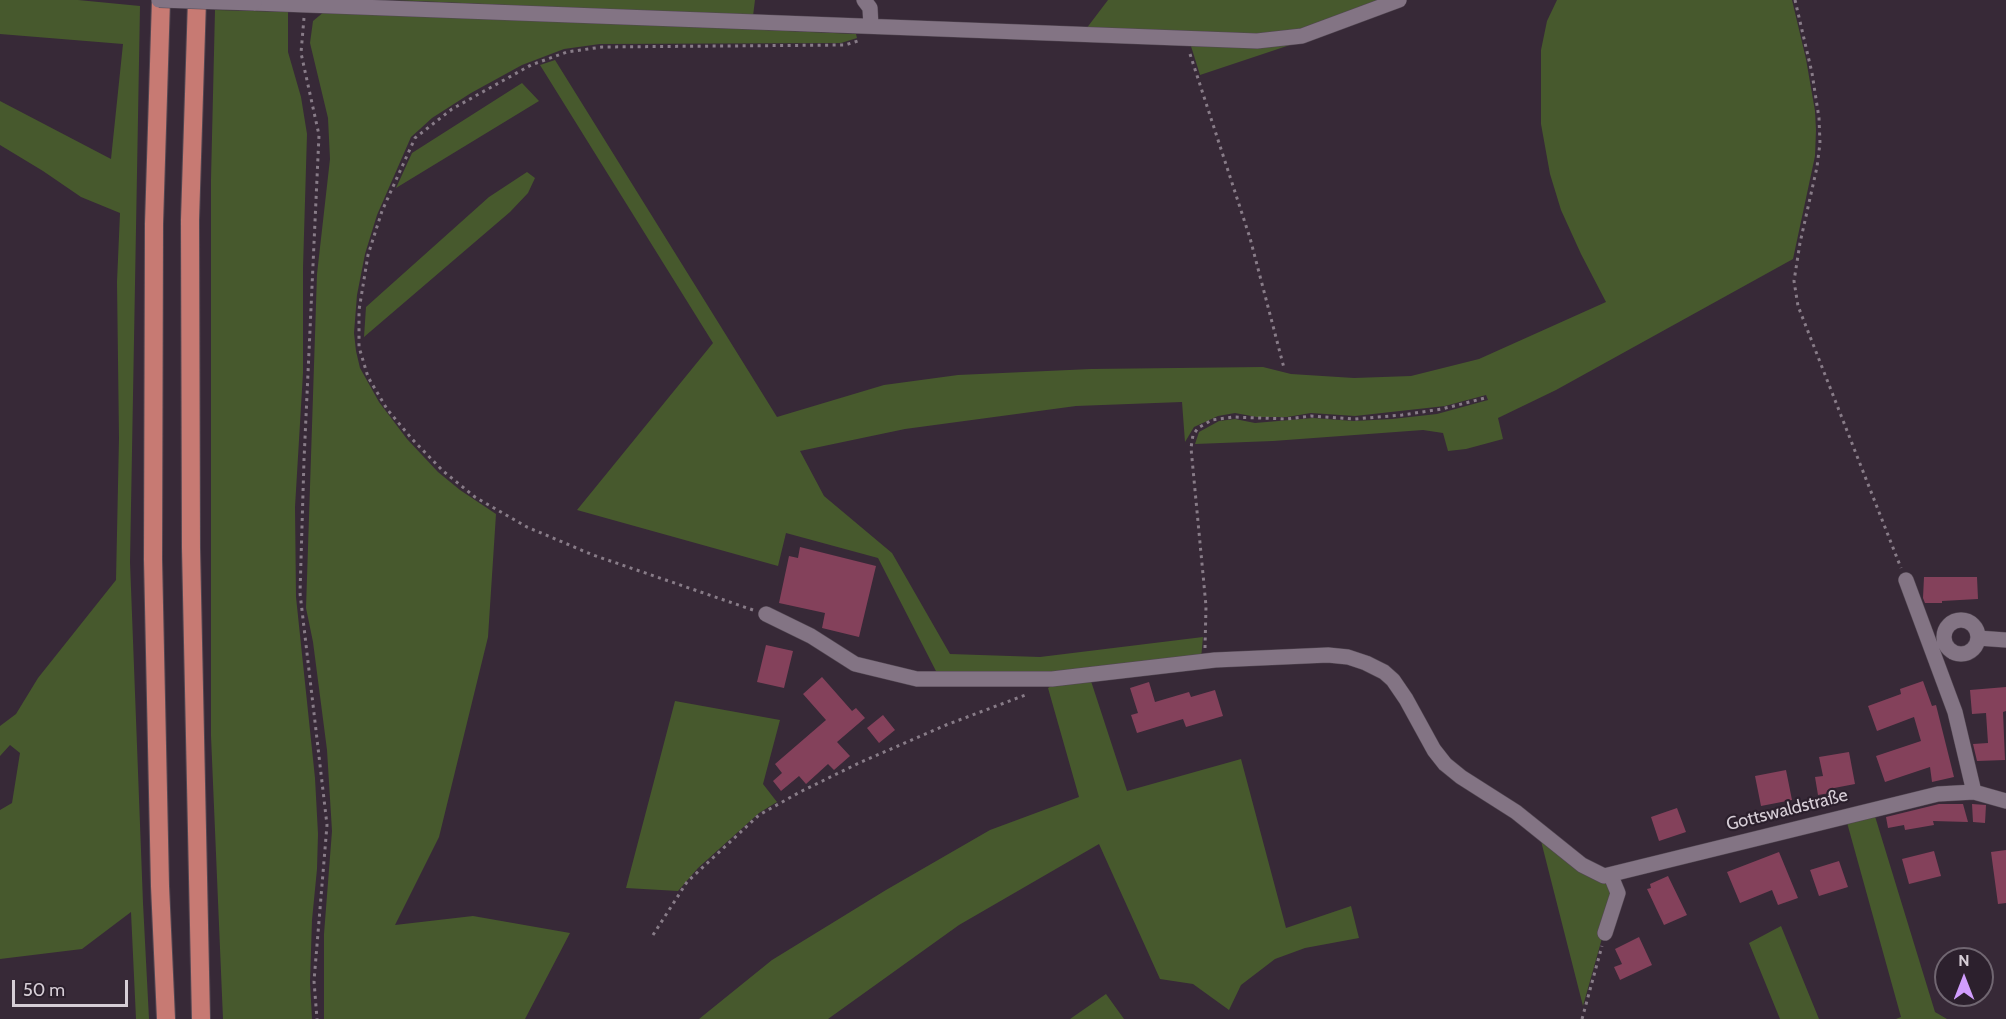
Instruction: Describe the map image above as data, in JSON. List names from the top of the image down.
{
  "streets": {
    "street": ["Gottswaldstraße"]
  },
  "scale_bar": "50 m",
  "north": "top"
}
